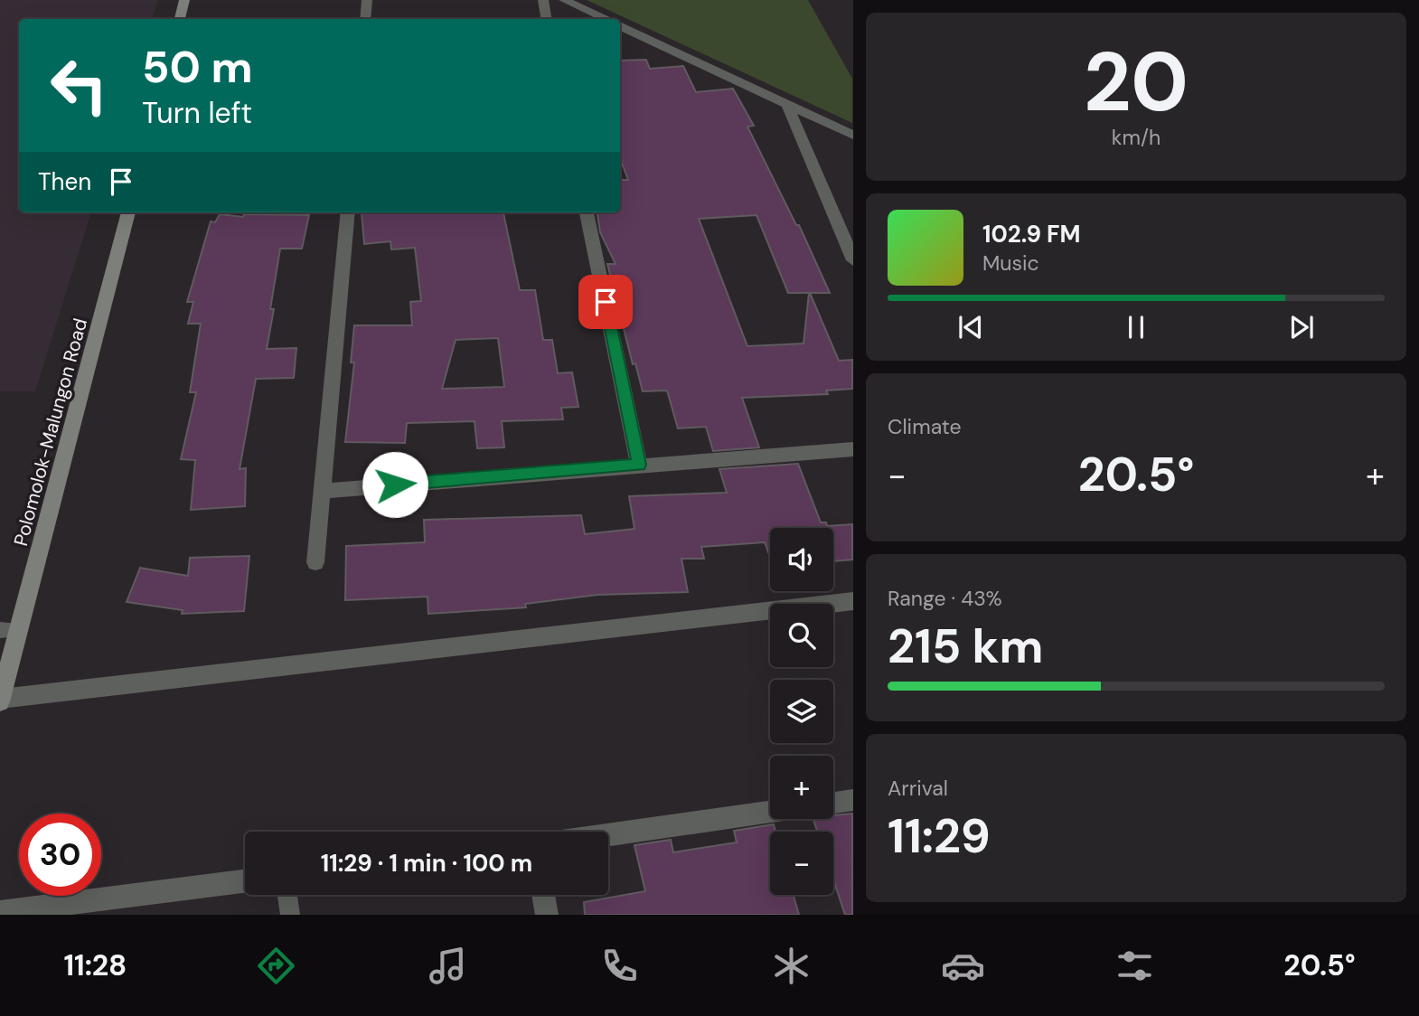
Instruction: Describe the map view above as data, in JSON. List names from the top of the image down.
{
  "streets": {
    "main road": ["Polomolok-Malungon Road"]
  },
  "page": {
    "tile": [
      ["20", "km/h"],
      "Climate",
      ["Range · 43%", "215 km"],
      ["Arrival", "11:29"]
    ],
    "turn": ["50 m", "Turn left"],
    "then": "Then",
    "song": ["102.9 FM", "Music"],
    "heat": ["−", "20.5°", "+"],
    "map_buttons": ["+", "−"],
    "limit": "30",
    "trip": "11:29 · 1 min · 100 m",
    "tabs": ["11:28", "20.5°"]
  }
}
